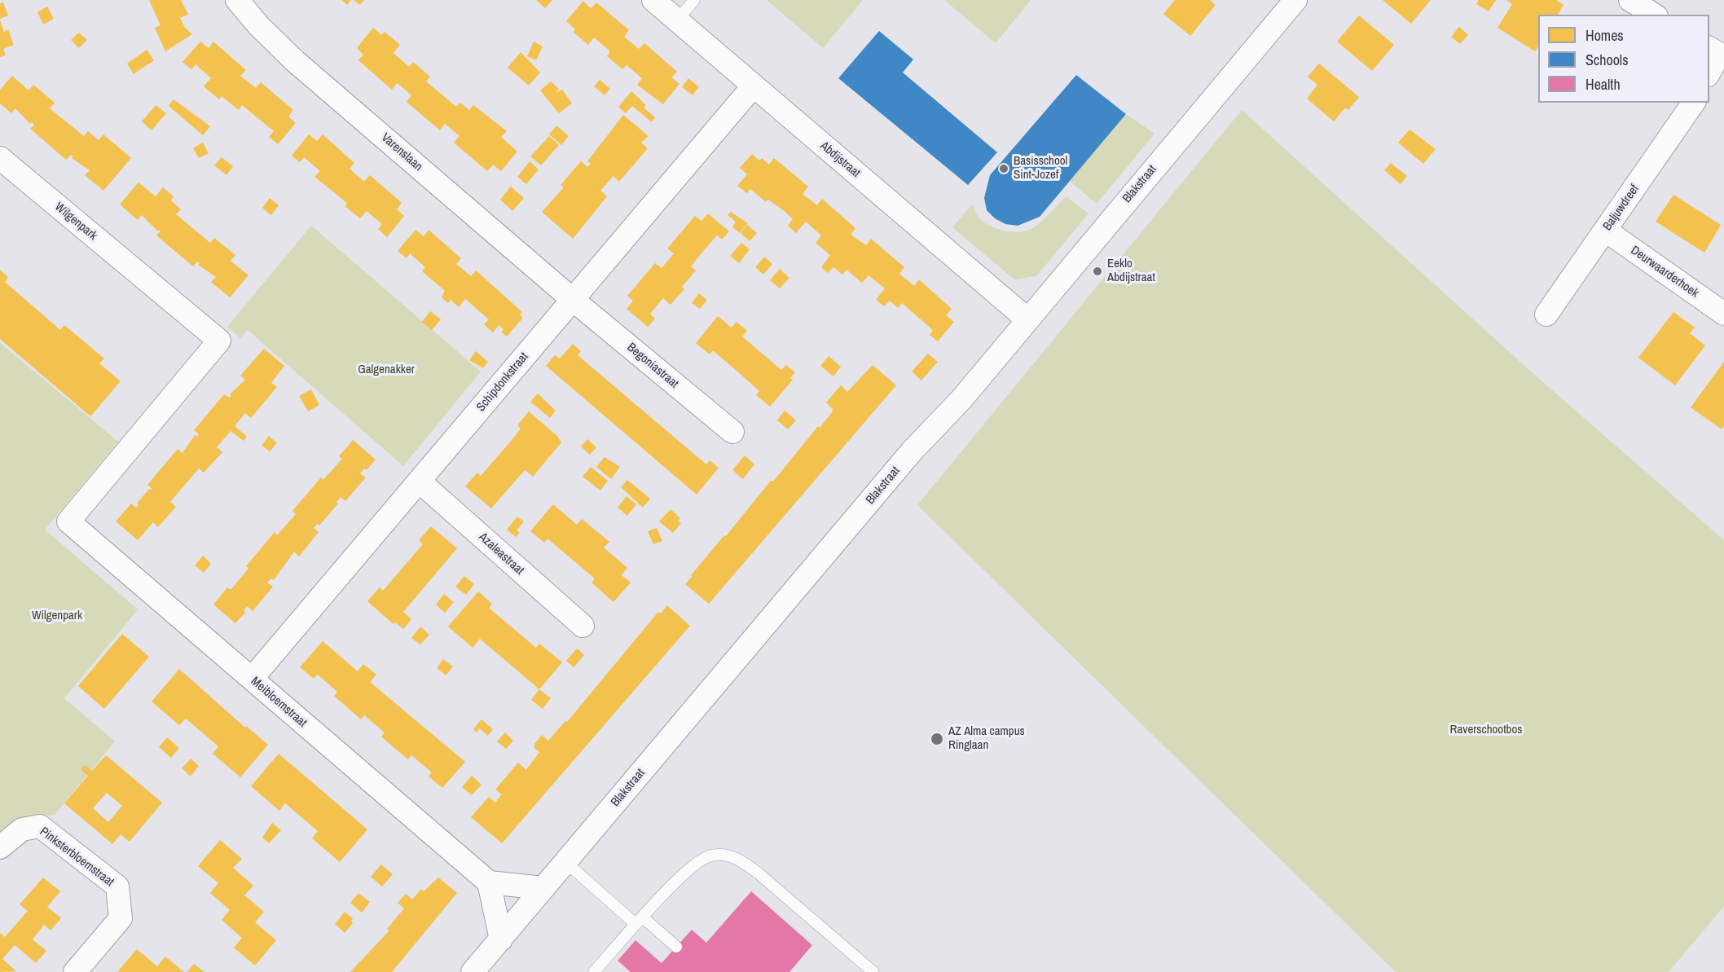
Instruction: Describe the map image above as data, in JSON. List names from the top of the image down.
{
  "streets": {
    "street": [
      "Varenslaan",
      "Abdijstraat",
      "Blakstraat",
      "Baljuwdreef",
      "Wilgenpark",
      "Deurwaarderhoek",
      "Begoniastraat",
      "Schipdonkstraat",
      "Azaleastraat",
      "Meibloemstraat",
      "Pinksterbloemstraat"
    ]
  },
  "crossings": [
    ["Varenslaan", "Begoniastraat"],
    ["Varenslaan", "Schipdonkstraat"],
    ["Abdijstraat", "Blakstraat"],
    ["Abdijstraat", "Schipdonkstraat"],
    ["Baljuwdreef", "Deurwaarderhoek"],
    ["Wilgenpark", "Meibloemstraat"],
    ["Begoniastraat", "Schipdonkstraat"],
    ["Schipdonkstraat", "Azaleastraat"],
    ["Schipdonkstraat", "Meibloemstraat"]
  ],
  "parks": ["Galgenakker", "Wilgenpark", "Raverschootbos"],
  "places": ["Basisschool Sint-Jozef", "Eeklo Abdijstraat", "AZ Alma campus Ringlaan"],
  "legend": ["Homes", "Schools", "Health"]
}
